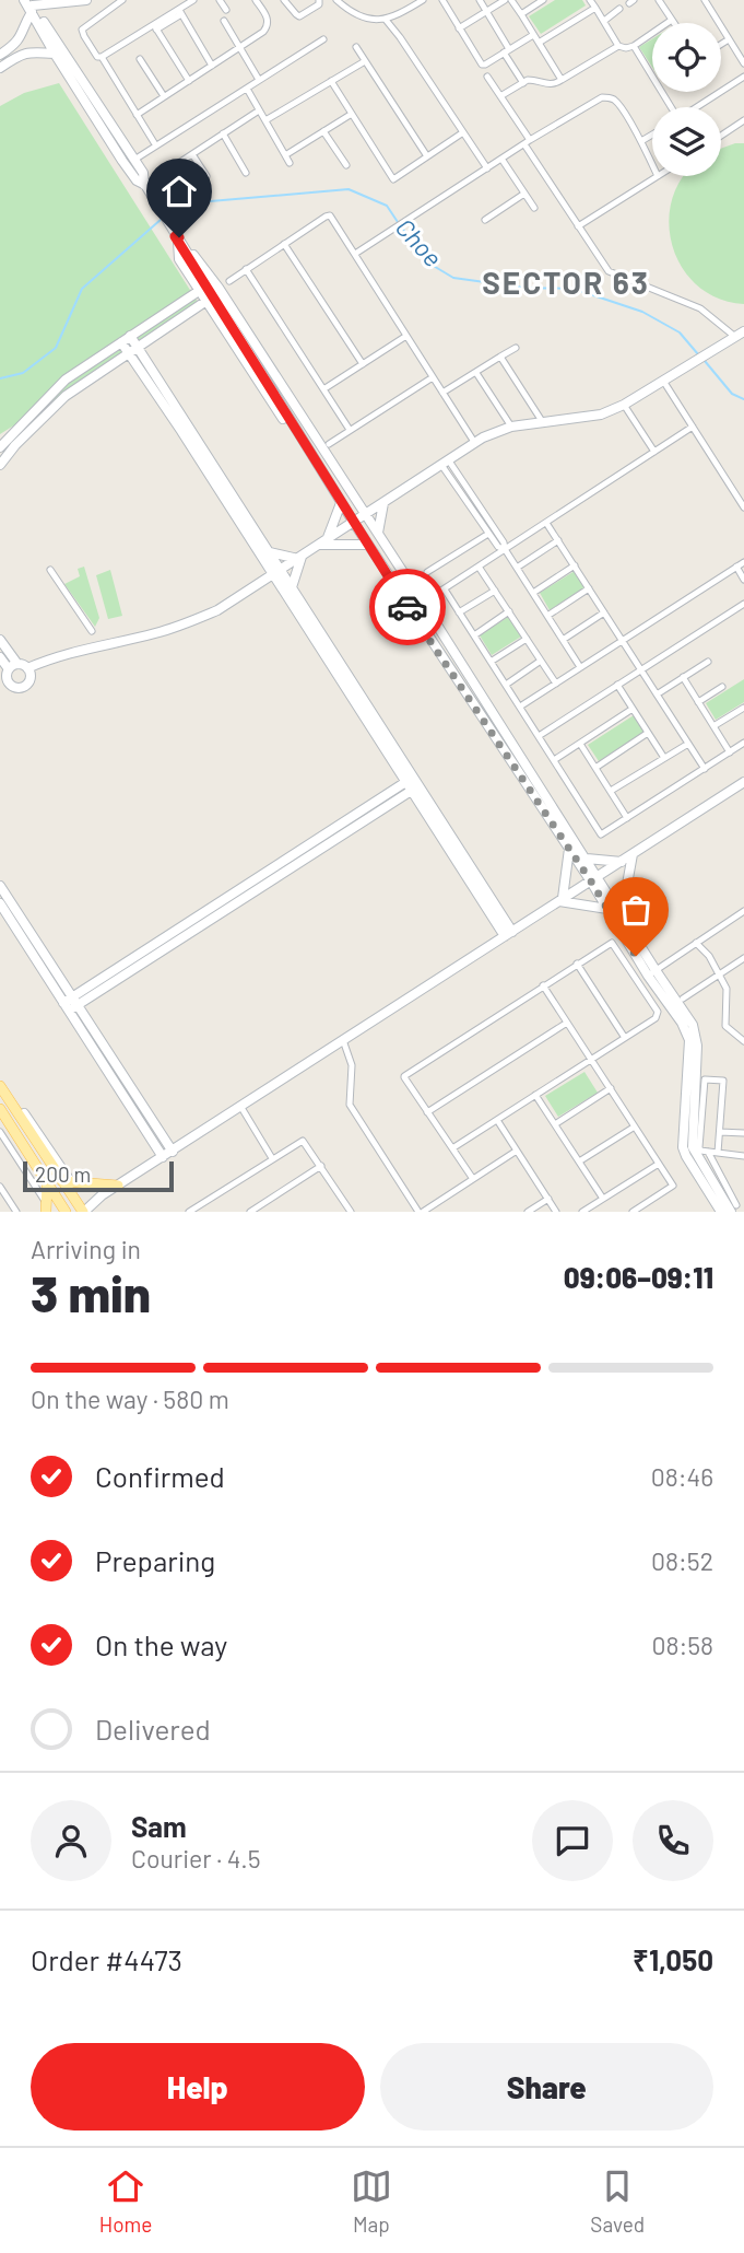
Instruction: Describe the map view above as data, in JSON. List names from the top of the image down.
{
  "districts": ["SECTOR 63"],
  "water": ["Choe"],
  "scale_bar": "200 m",
  "page": {
    "scale": "200 m",
    "heading": ["3 min", "Arriving in", "09:06–09:11"],
    "panel": [
      "Sam",
      "Courier · 4.5",
      "Order #4473",
      "₹1,050"
    ],
    "bar": "On the way · 580 m",
    "list": [
      ["Confirmed", "08:46"],
      ["Preparing", "08:52"],
      ["On the way", "08:58"],
      "Delivered"
    ],
    "buttons": ["Help", "Share"],
    "tabs": ["Home", "Map", "Saved"]
  }
}
